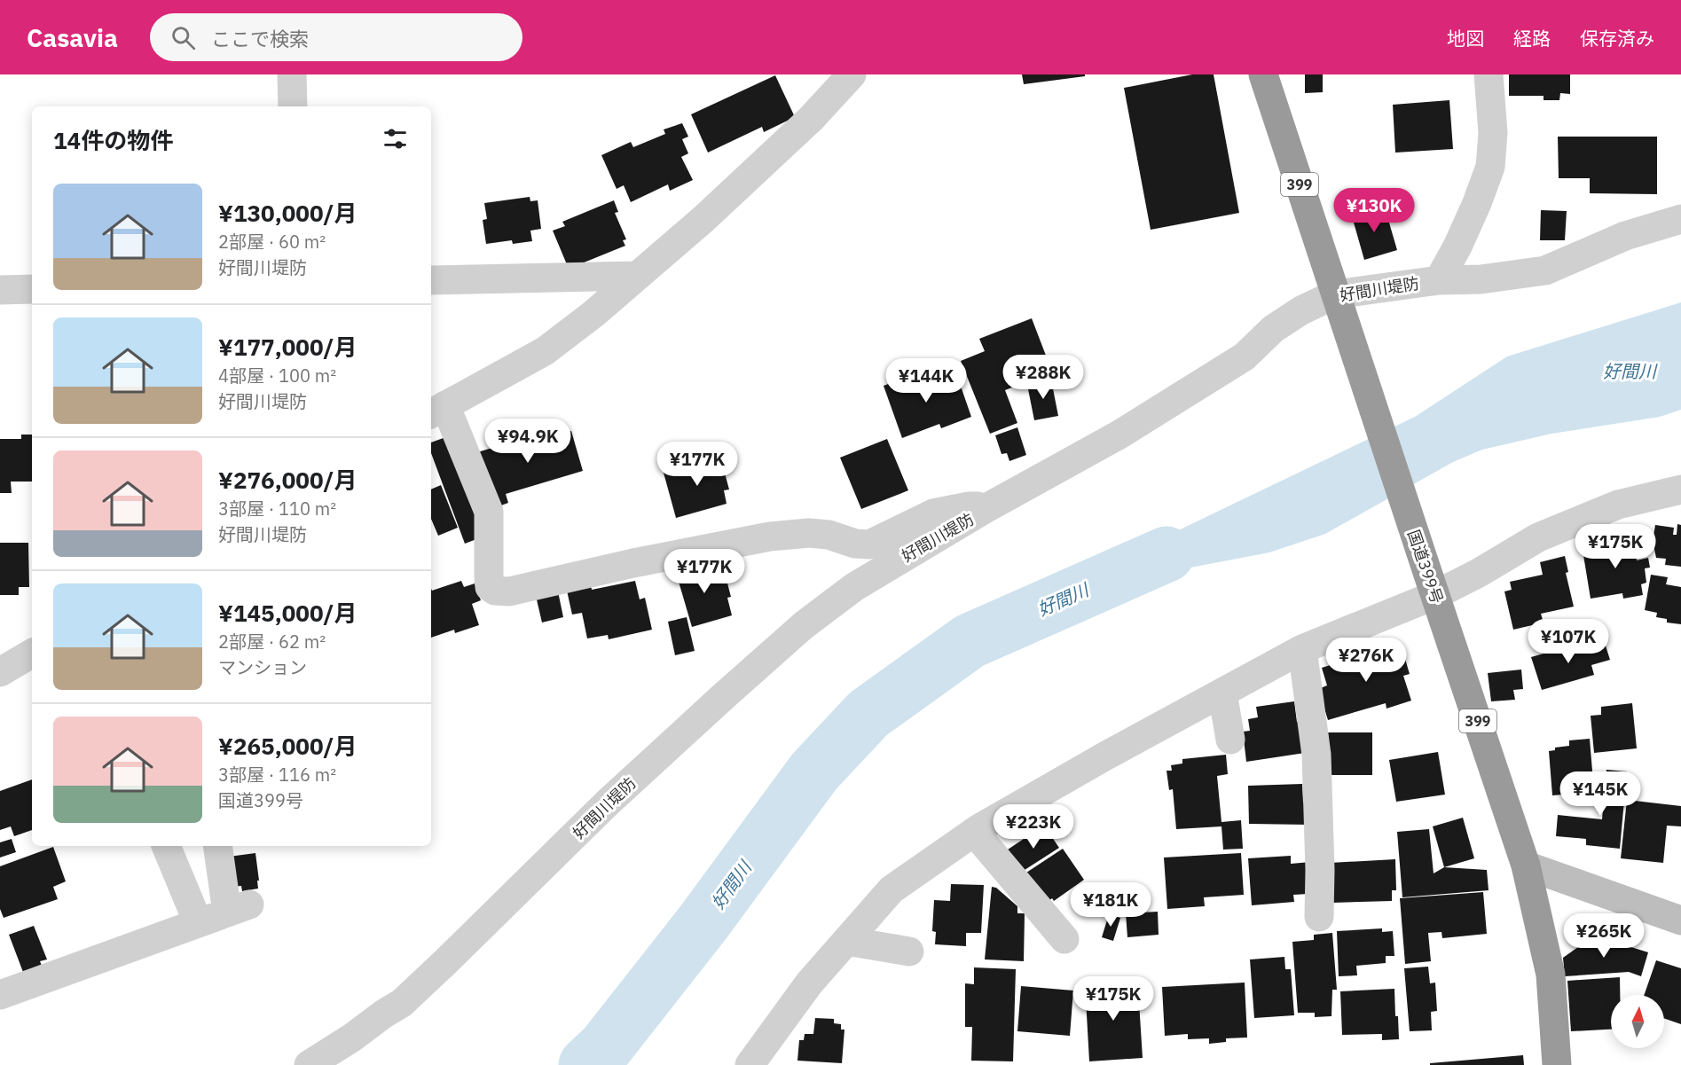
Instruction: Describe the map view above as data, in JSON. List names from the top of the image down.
{
  "streets": {
    "highway": ["399", "国道399号"],
    "street": ["好間川堤防"]
  },
  "crossings": [
    ["好間川堤防", "国道399号"]
  ],
  "water": ["好間川"],
  "north": "top",
  "page": {
    "header": "Casavia",
    "search": "ここで検索",
    "nav": ["地図", "経路", "保存済み"],
    "heading": "14件の物件",
    "list": [
      {
        "name": "¥130,000/月",
        "note": "2部屋 · 60 m² · 好間川堤防"
      },
      {
        "name": "¥177,000/月",
        "note": "4部屋 · 100 m² · 好間川堤防"
      },
      {
        "name": "¥276,000/月",
        "note": "3部屋 · 110 m² · 好間川堤防"
      },
      {
        "name": "¥145,000/月",
        "note": "2部屋 · 62 m² · マンション"
      },
      {
        "name": "¥265,000/月",
        "note": "3部屋 · 116 m² · 国道399号"
      }
    ],
    "price": [
      "¥130K",
      "¥288K",
      "¥144K",
      "¥94.9K",
      "¥177K",
      "¥175K",
      "¥177K",
      "¥107K",
      "¥276K",
      "¥145K",
      "¥223K",
      "¥181K",
      "¥265K",
      "¥175K"
    ]
  }
}
